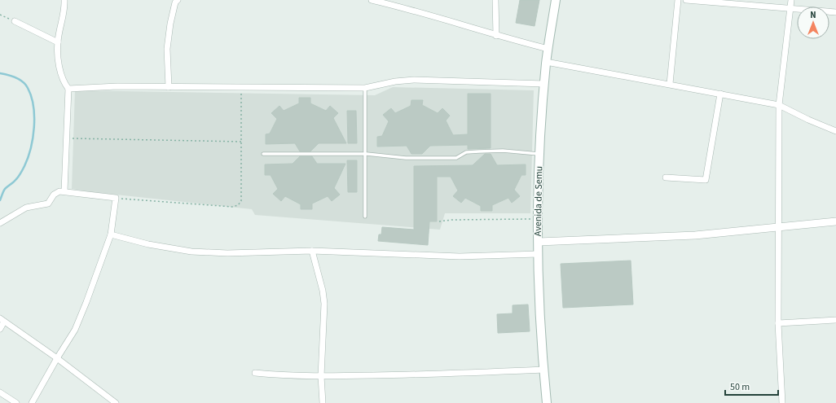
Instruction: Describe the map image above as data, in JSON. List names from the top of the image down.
{
  "streets": {
    "main road": ["Avenida de Semu"]
  },
  "scale_bar": "50 m",
  "north": "top"
}
